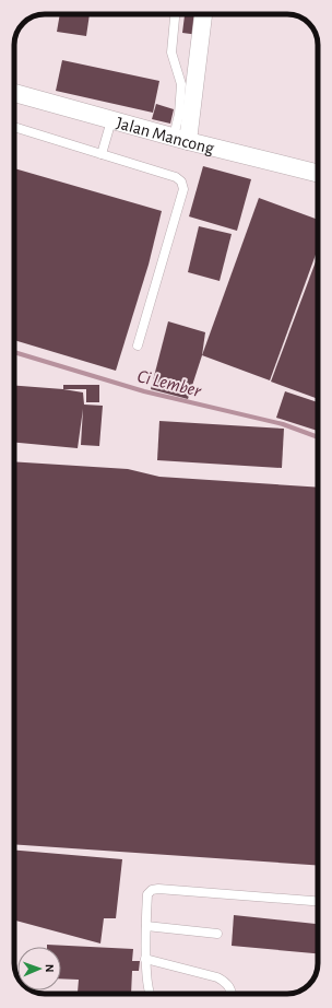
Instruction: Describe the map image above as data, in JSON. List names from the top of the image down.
{
  "streets": {
    "street": ["Jalan Mancong"]
  },
  "water": ["Ci Lember"],
  "north": "right"
}
